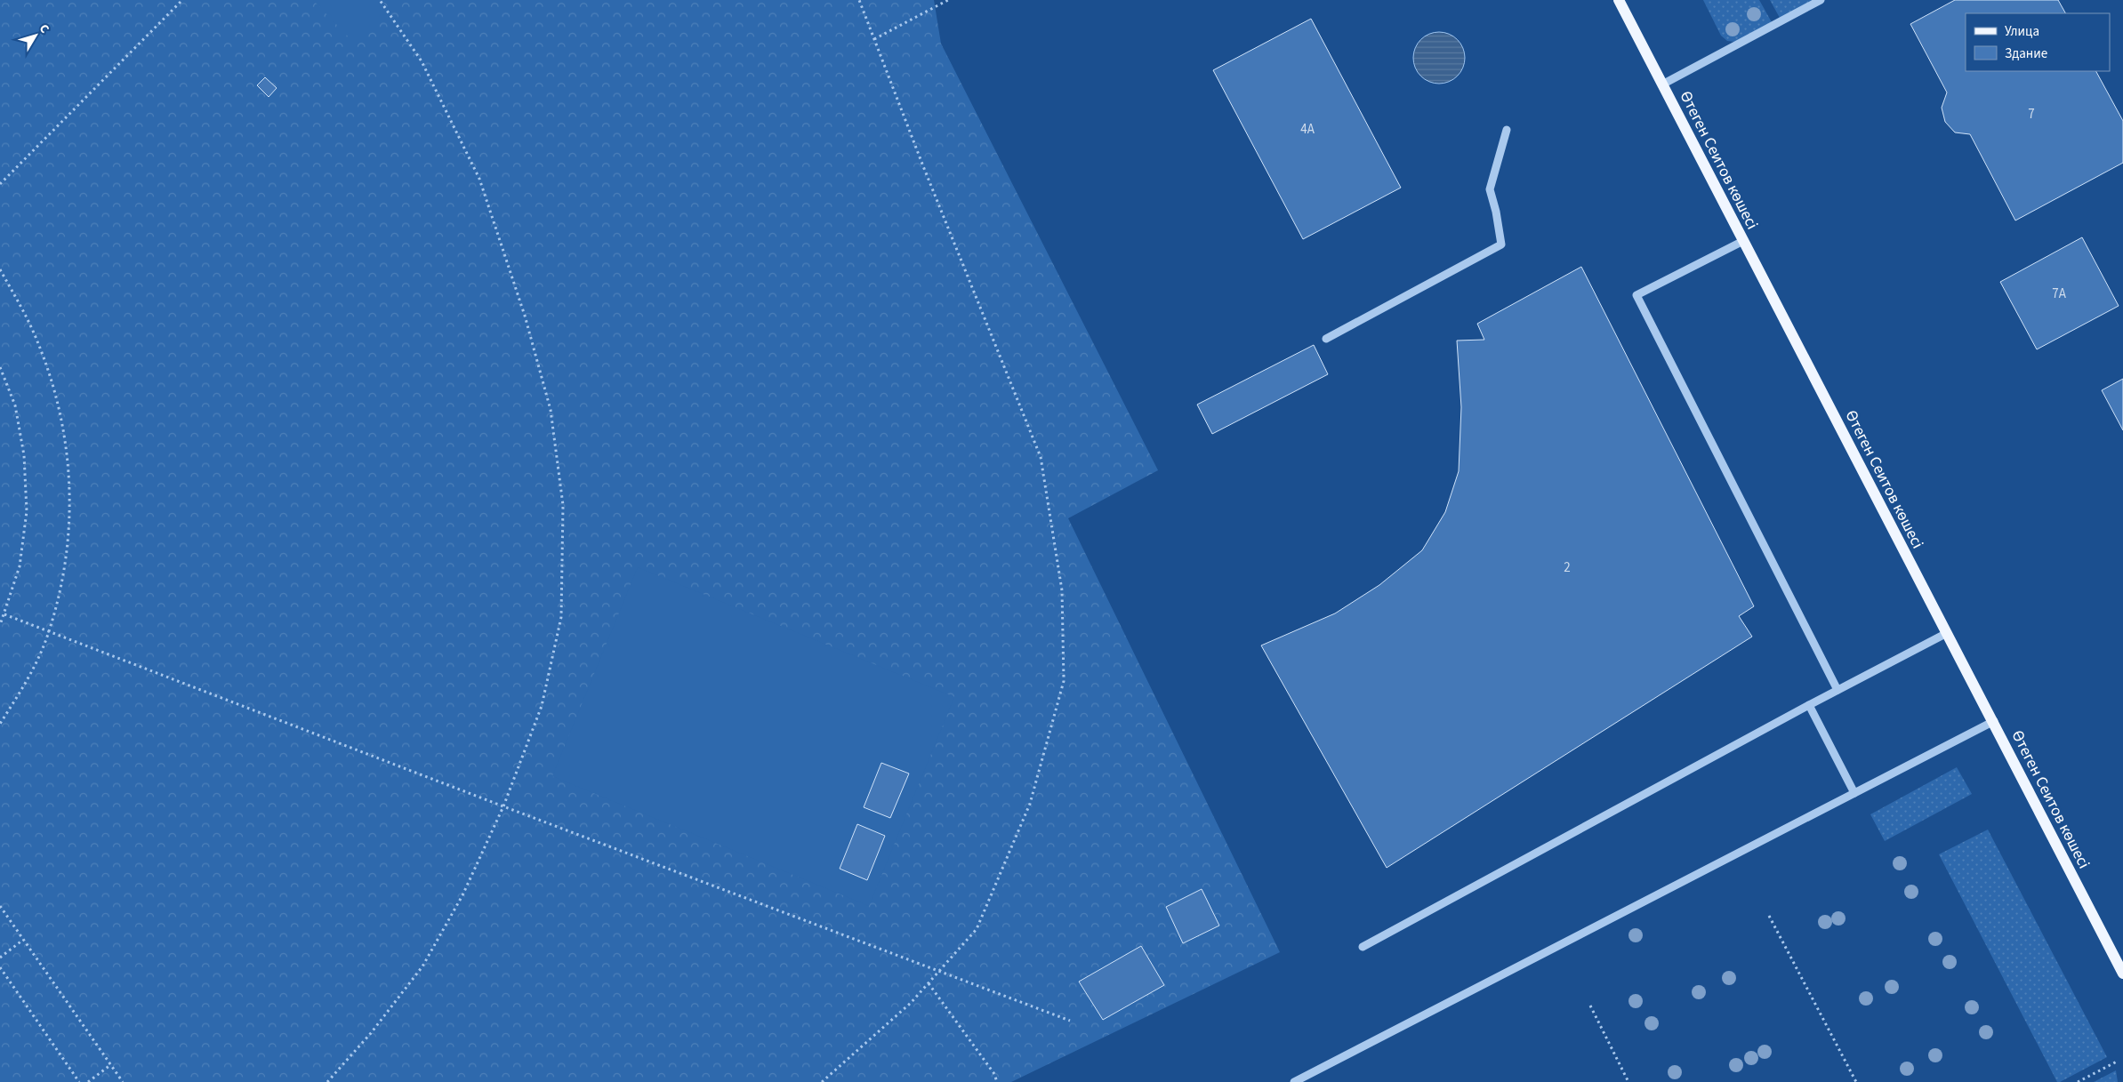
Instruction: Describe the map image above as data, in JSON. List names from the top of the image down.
{
  "streets": {
    "main road": ["Өтеген Сеитов көшесі"]
  },
  "house_numbers": [
    "7",
    "4А",
    "7А",
    "2"
  ],
  "legend": ["Улица", "Здание"],
  "north": "top right"
}
